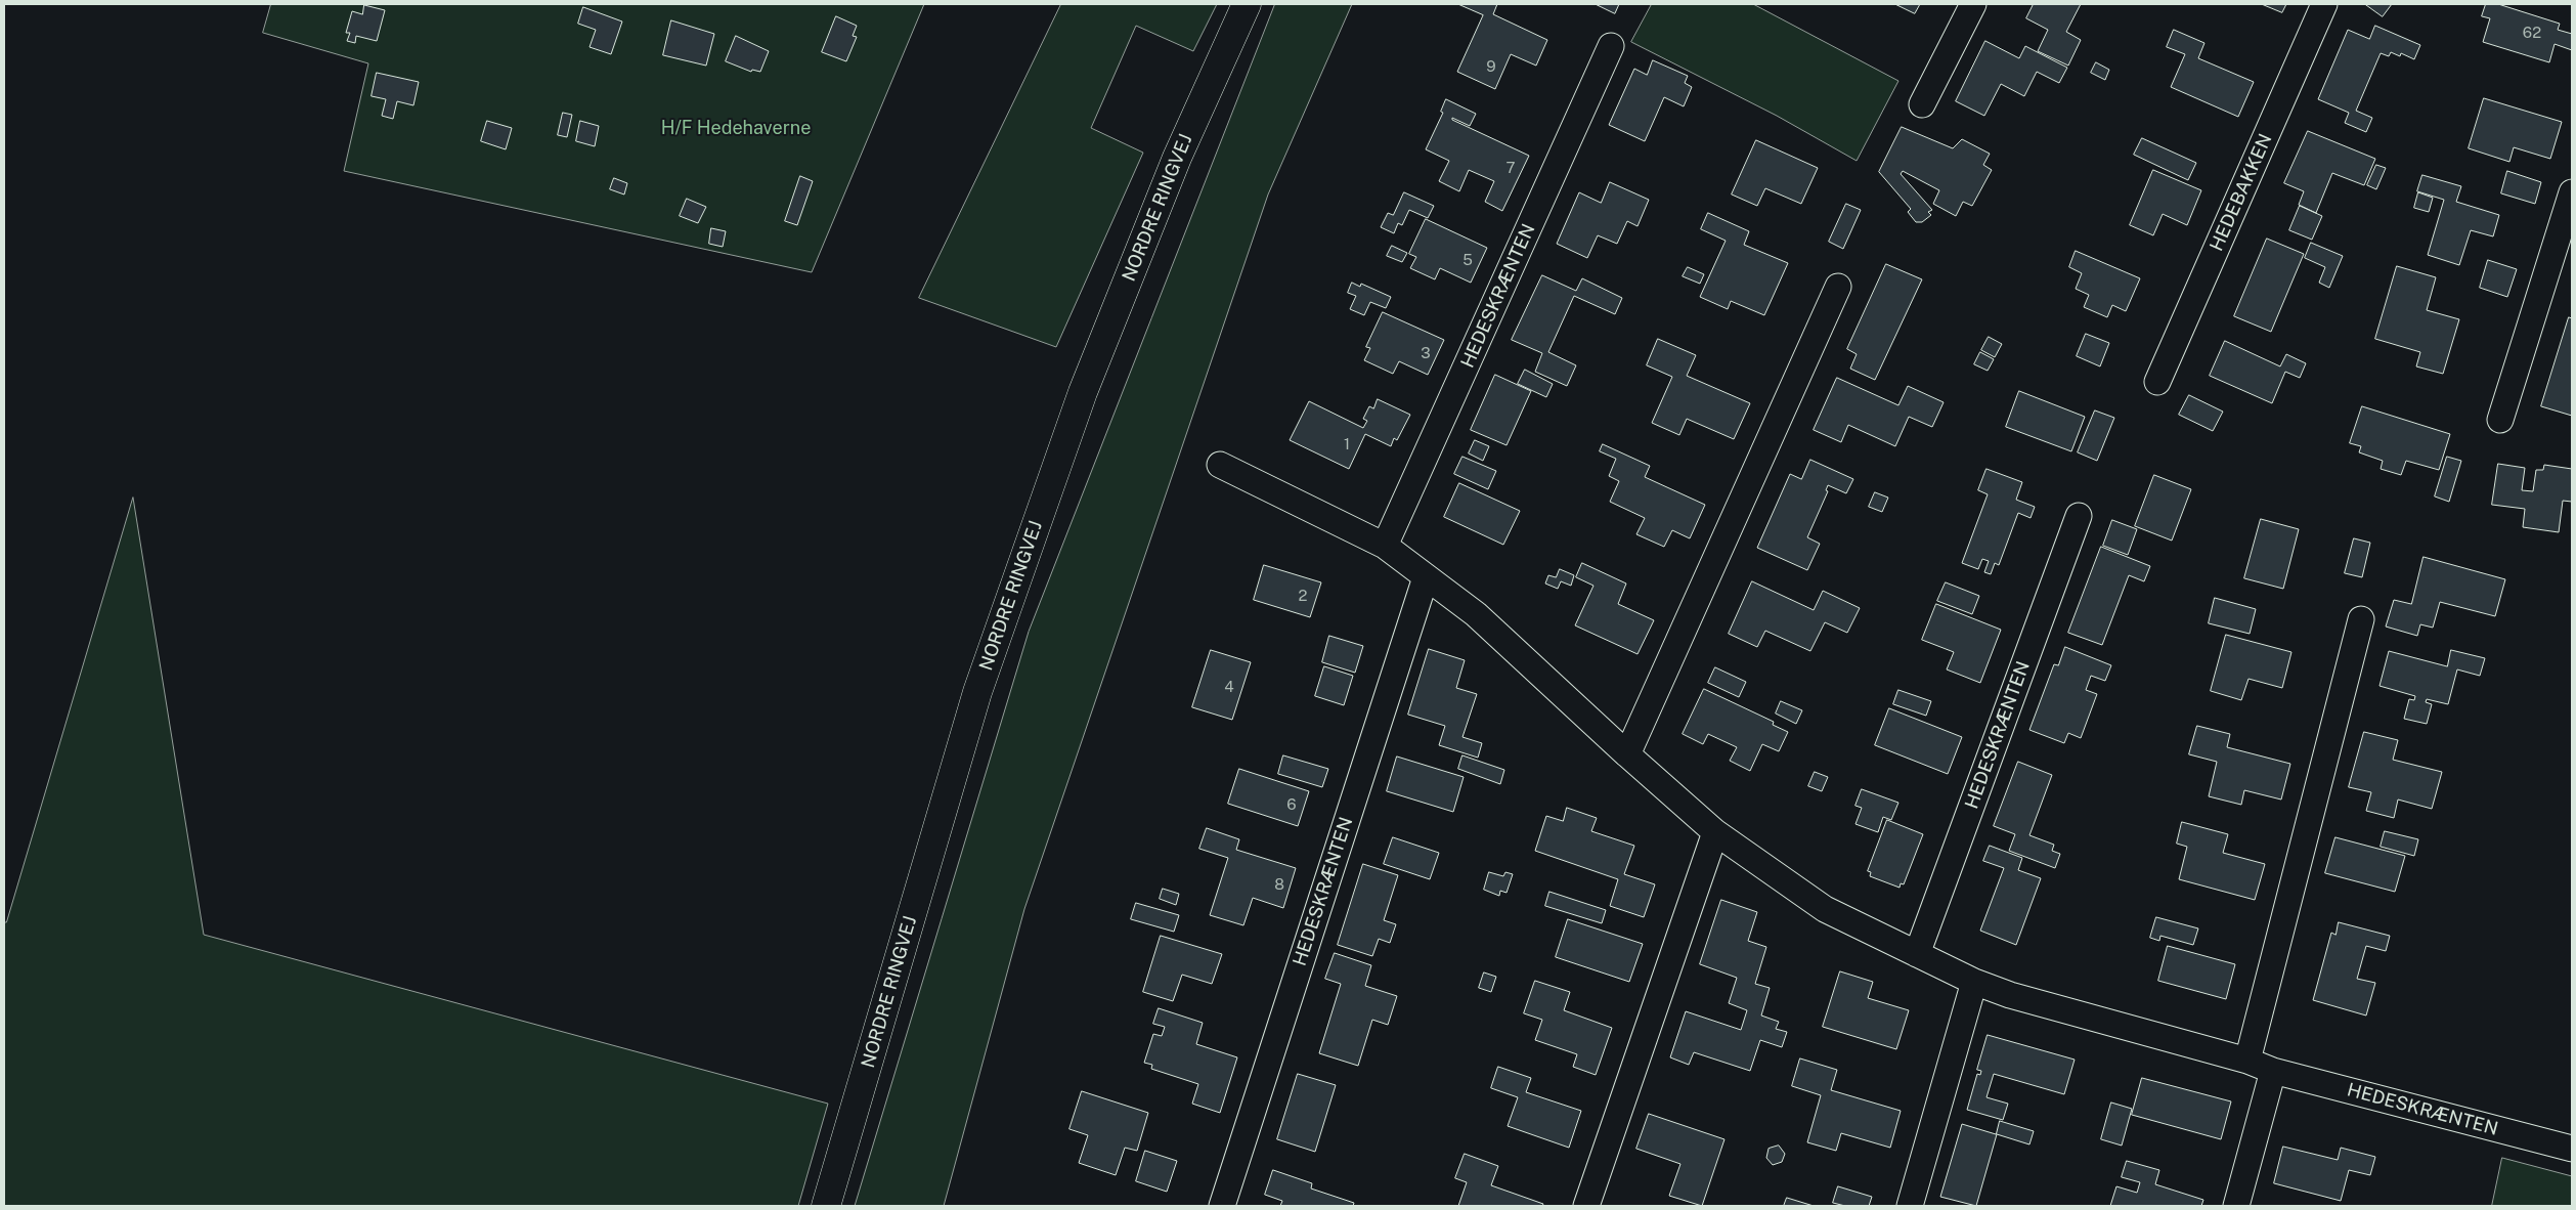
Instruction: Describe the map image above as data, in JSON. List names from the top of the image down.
{
  "streets": {
    "main road": ["NORDRE RINGVEJ"],
    "street": ["HEDEBAKKEN", "HEDESKRÆNTEN"]
  },
  "parks": ["H/F Hedehaverne"],
  "house_numbers": [
    "62",
    "9",
    "7",
    "5",
    "3",
    "1",
    "2",
    "4",
    "6",
    "8"
  ]
}
